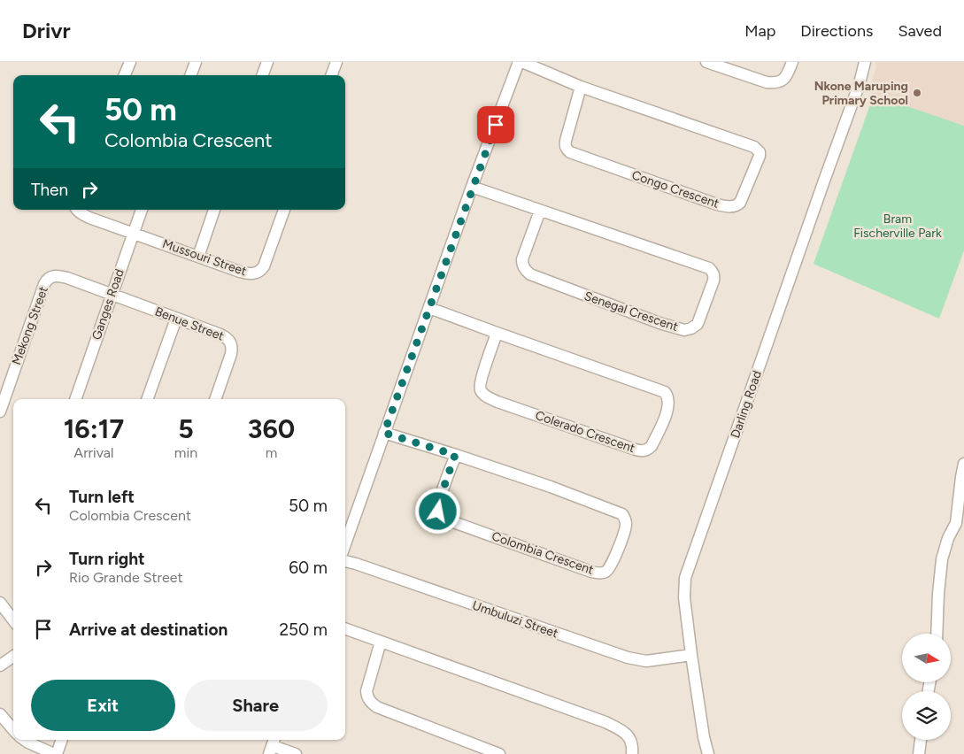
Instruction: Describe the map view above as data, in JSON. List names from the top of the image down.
{
  "streets": {
    "street": [
      "Congo Crescent",
      "Mussouri Street",
      "Ganges Road",
      "Senegal Crescent",
      "Benue Street",
      "Mekong Street",
      "Darling Road",
      "Colerado Crescent",
      "Colombia Crescent",
      "Umbuluzi Street"
    ]
  },
  "crossings": [
    ["Mussouri Street", "Ganges Road"],
    ["Ganges Road", "Benue Street"],
    ["Ganges Road", "Mekong Street"],
    ["Benue Street", "Mekong Street"],
    ["Darling Road", "Umbuluzi Street"]
  ],
  "parks": ["Bram Fischerville Park"],
  "places": ["Nkone Maruping Primary School"],
  "north": "right",
  "page": {
    "header": "Drivr",
    "nav": ["Map", "Directions", "Saved"],
    "turn": ["50 m", "Colombia Crescent"],
    "then": "Then",
    "eta": [
      "16:17",
      "Arrival",
      "5",
      "min",
      "360",
      "m"
    ],
    "list": [
      {
        "name": "Turn left",
        "note": "Colombia Crescent",
        "value": "50 m"
      },
      {
        "name": "Turn right",
        "note": "Rio Grande Street",
        "value": "60 m"
      },
      {
        "name": "Arrive at destination",
        "value": "250 m"
      }
    ],
    "buttons": ["Exit", "Share"]
  }
}
